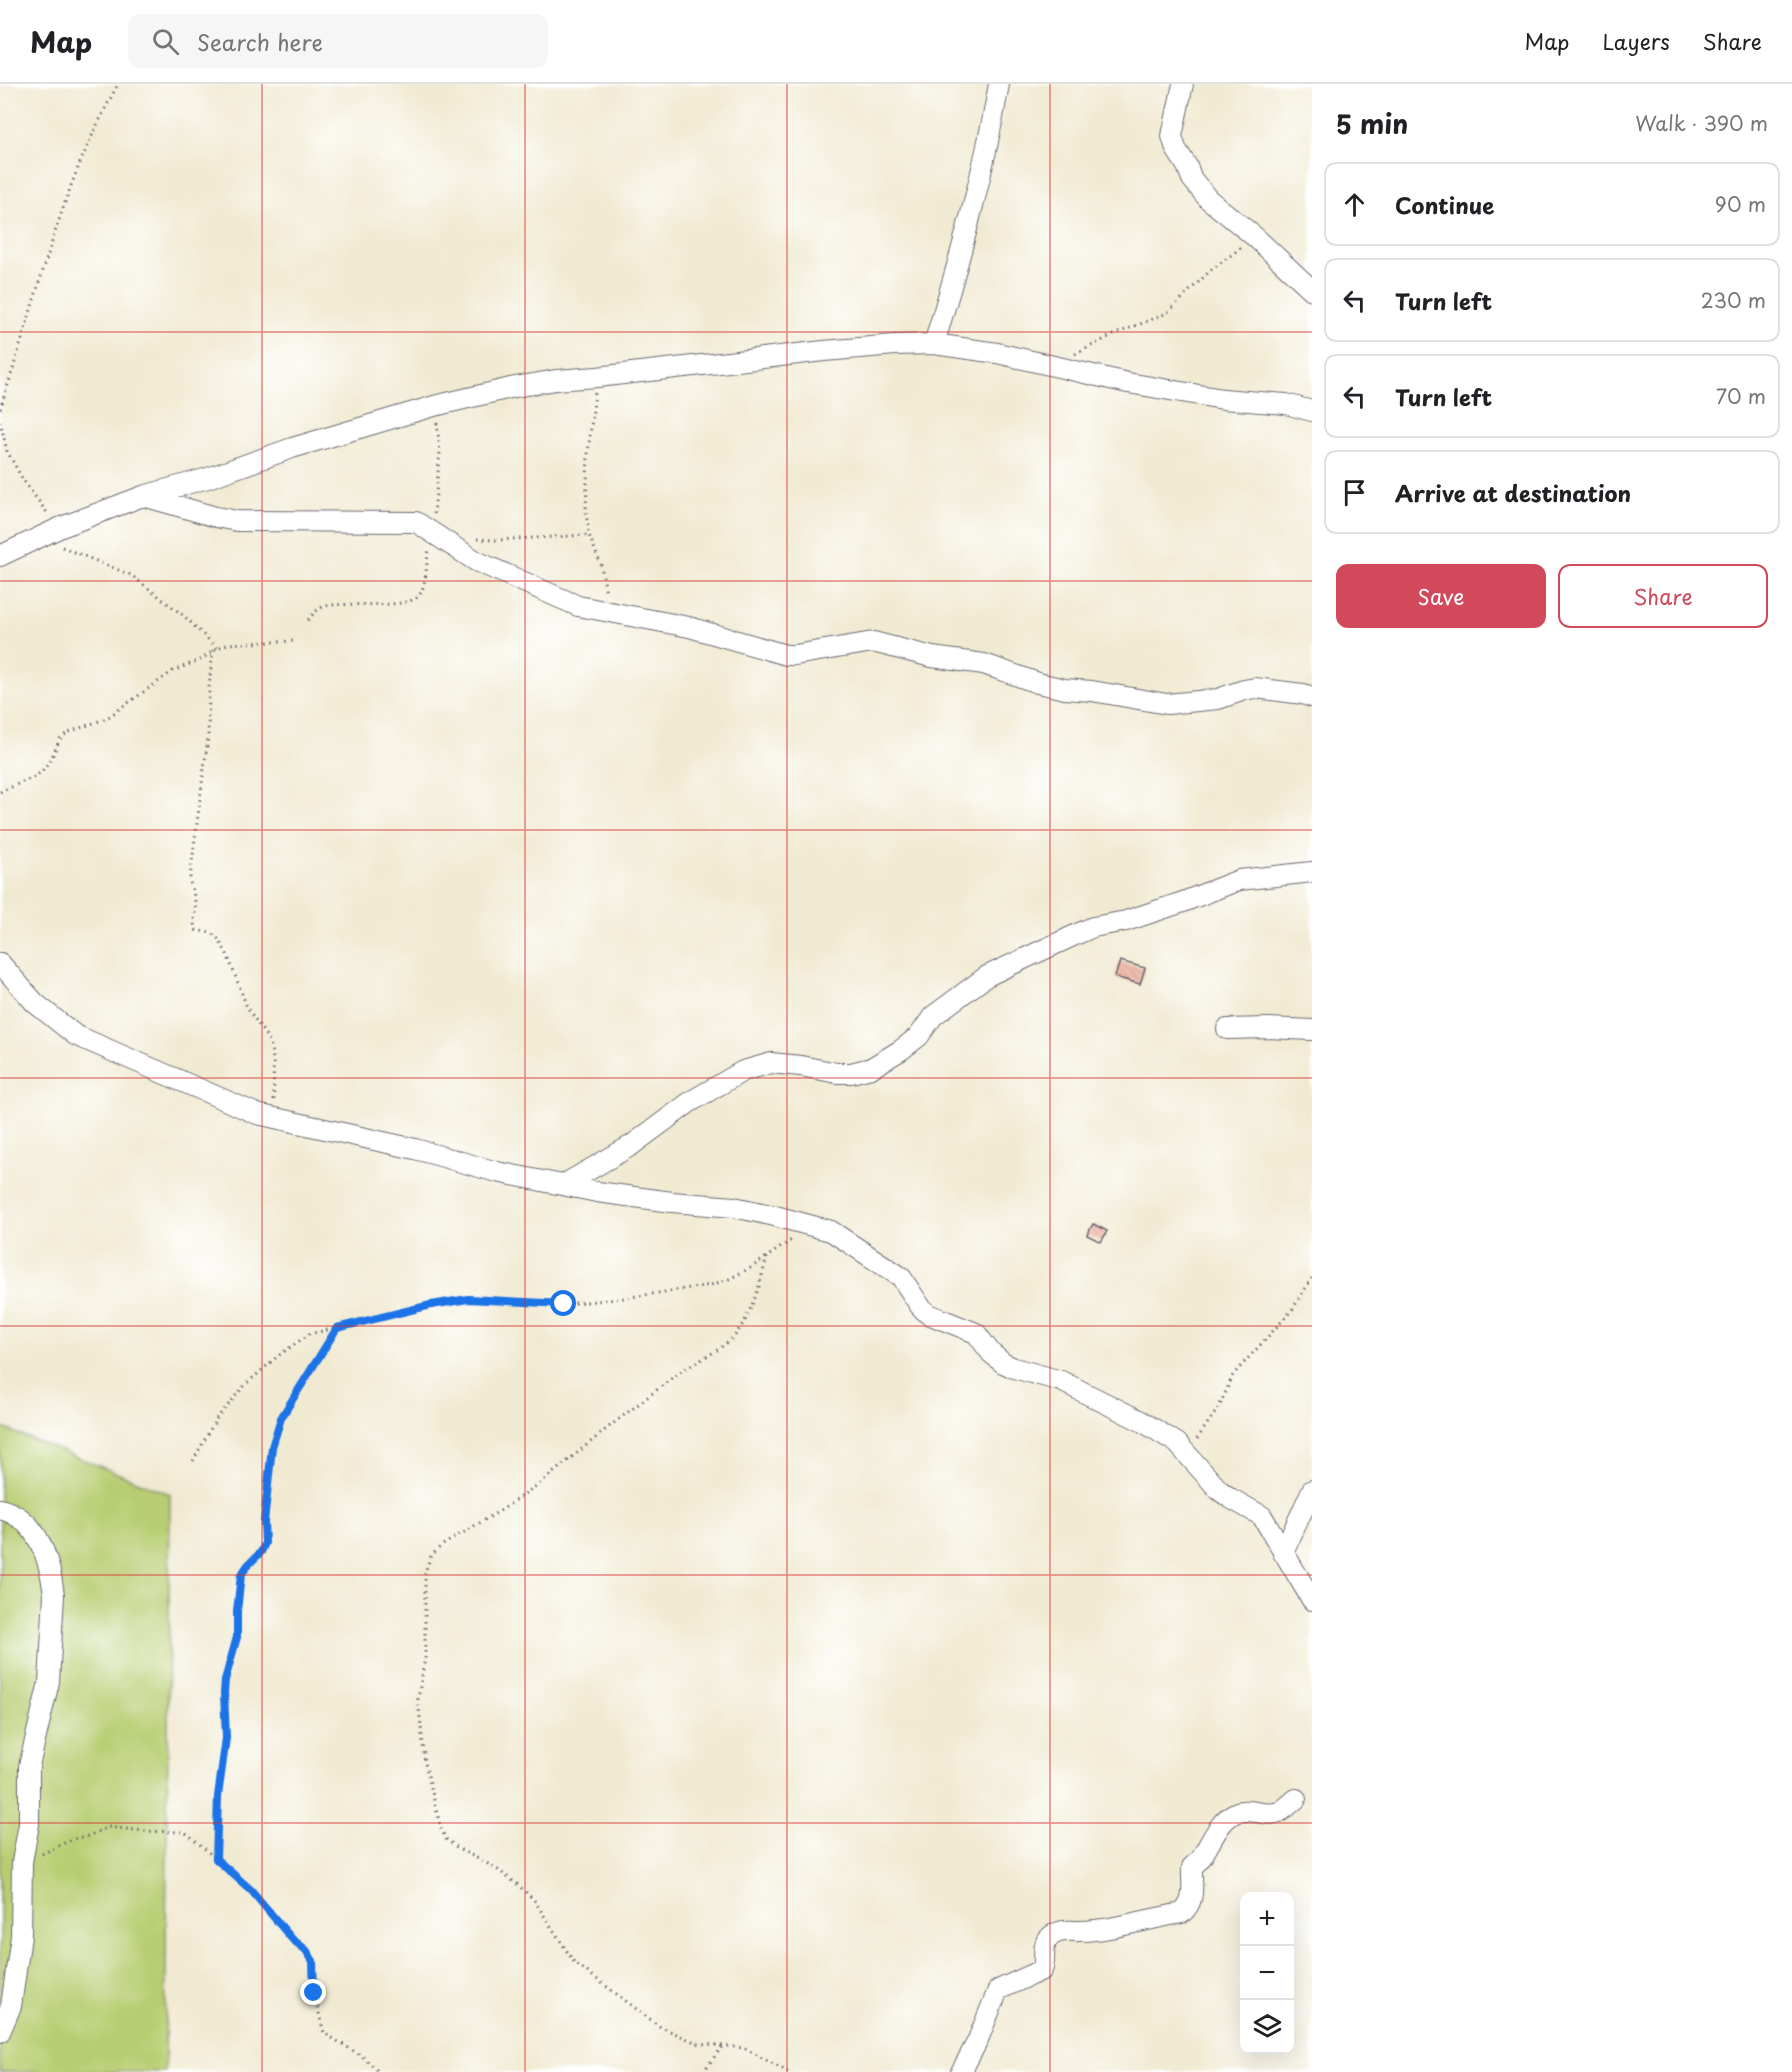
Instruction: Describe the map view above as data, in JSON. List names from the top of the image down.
{
  "page": {
    "header": "Map",
    "search": "Search here",
    "nav": ["Map", "Layers", "Share"],
    "heading": ["5 min", "Walk · 390 m"],
    "list": [
      ["Continue", "90 m"],
      ["Turn left", "230 m"],
      ["Turn left", "70 m"],
      "Arrive at destination"
    ],
    "buttons": ["Save", "Share"],
    "map_buttons": ["+", "−"]
  }
}
